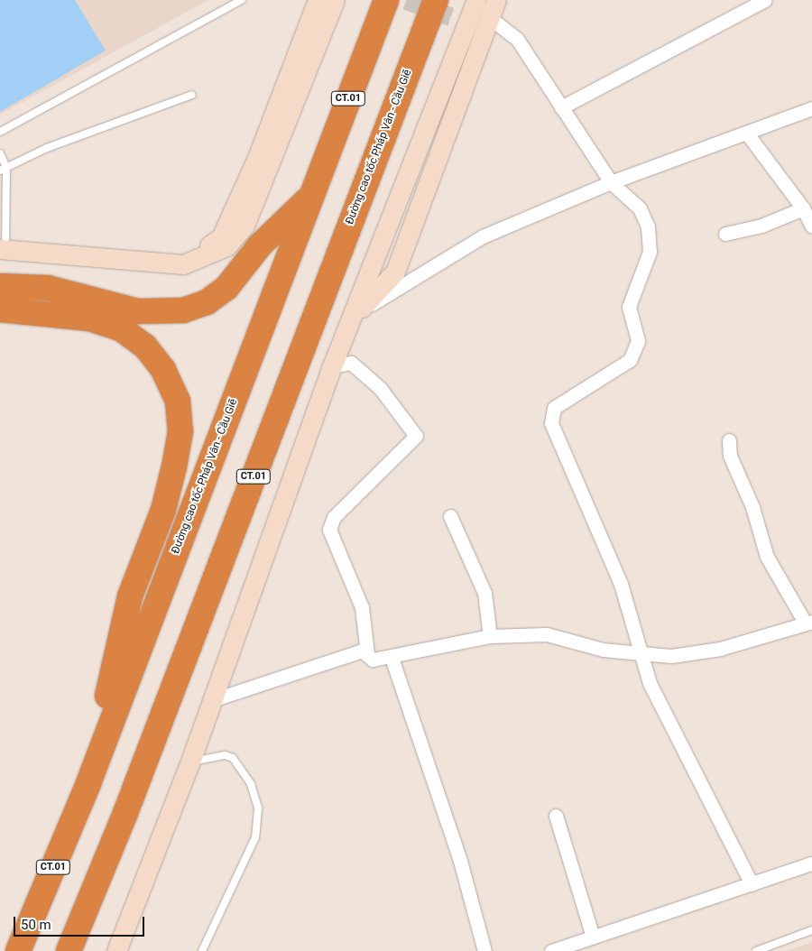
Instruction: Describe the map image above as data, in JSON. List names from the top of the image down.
{
  "streets": {
    "highway": ["CT.01", "Đường cao tốc Pháp Vân - Cầu Giẽ"]
  },
  "scale_bar": "50 m"
}
